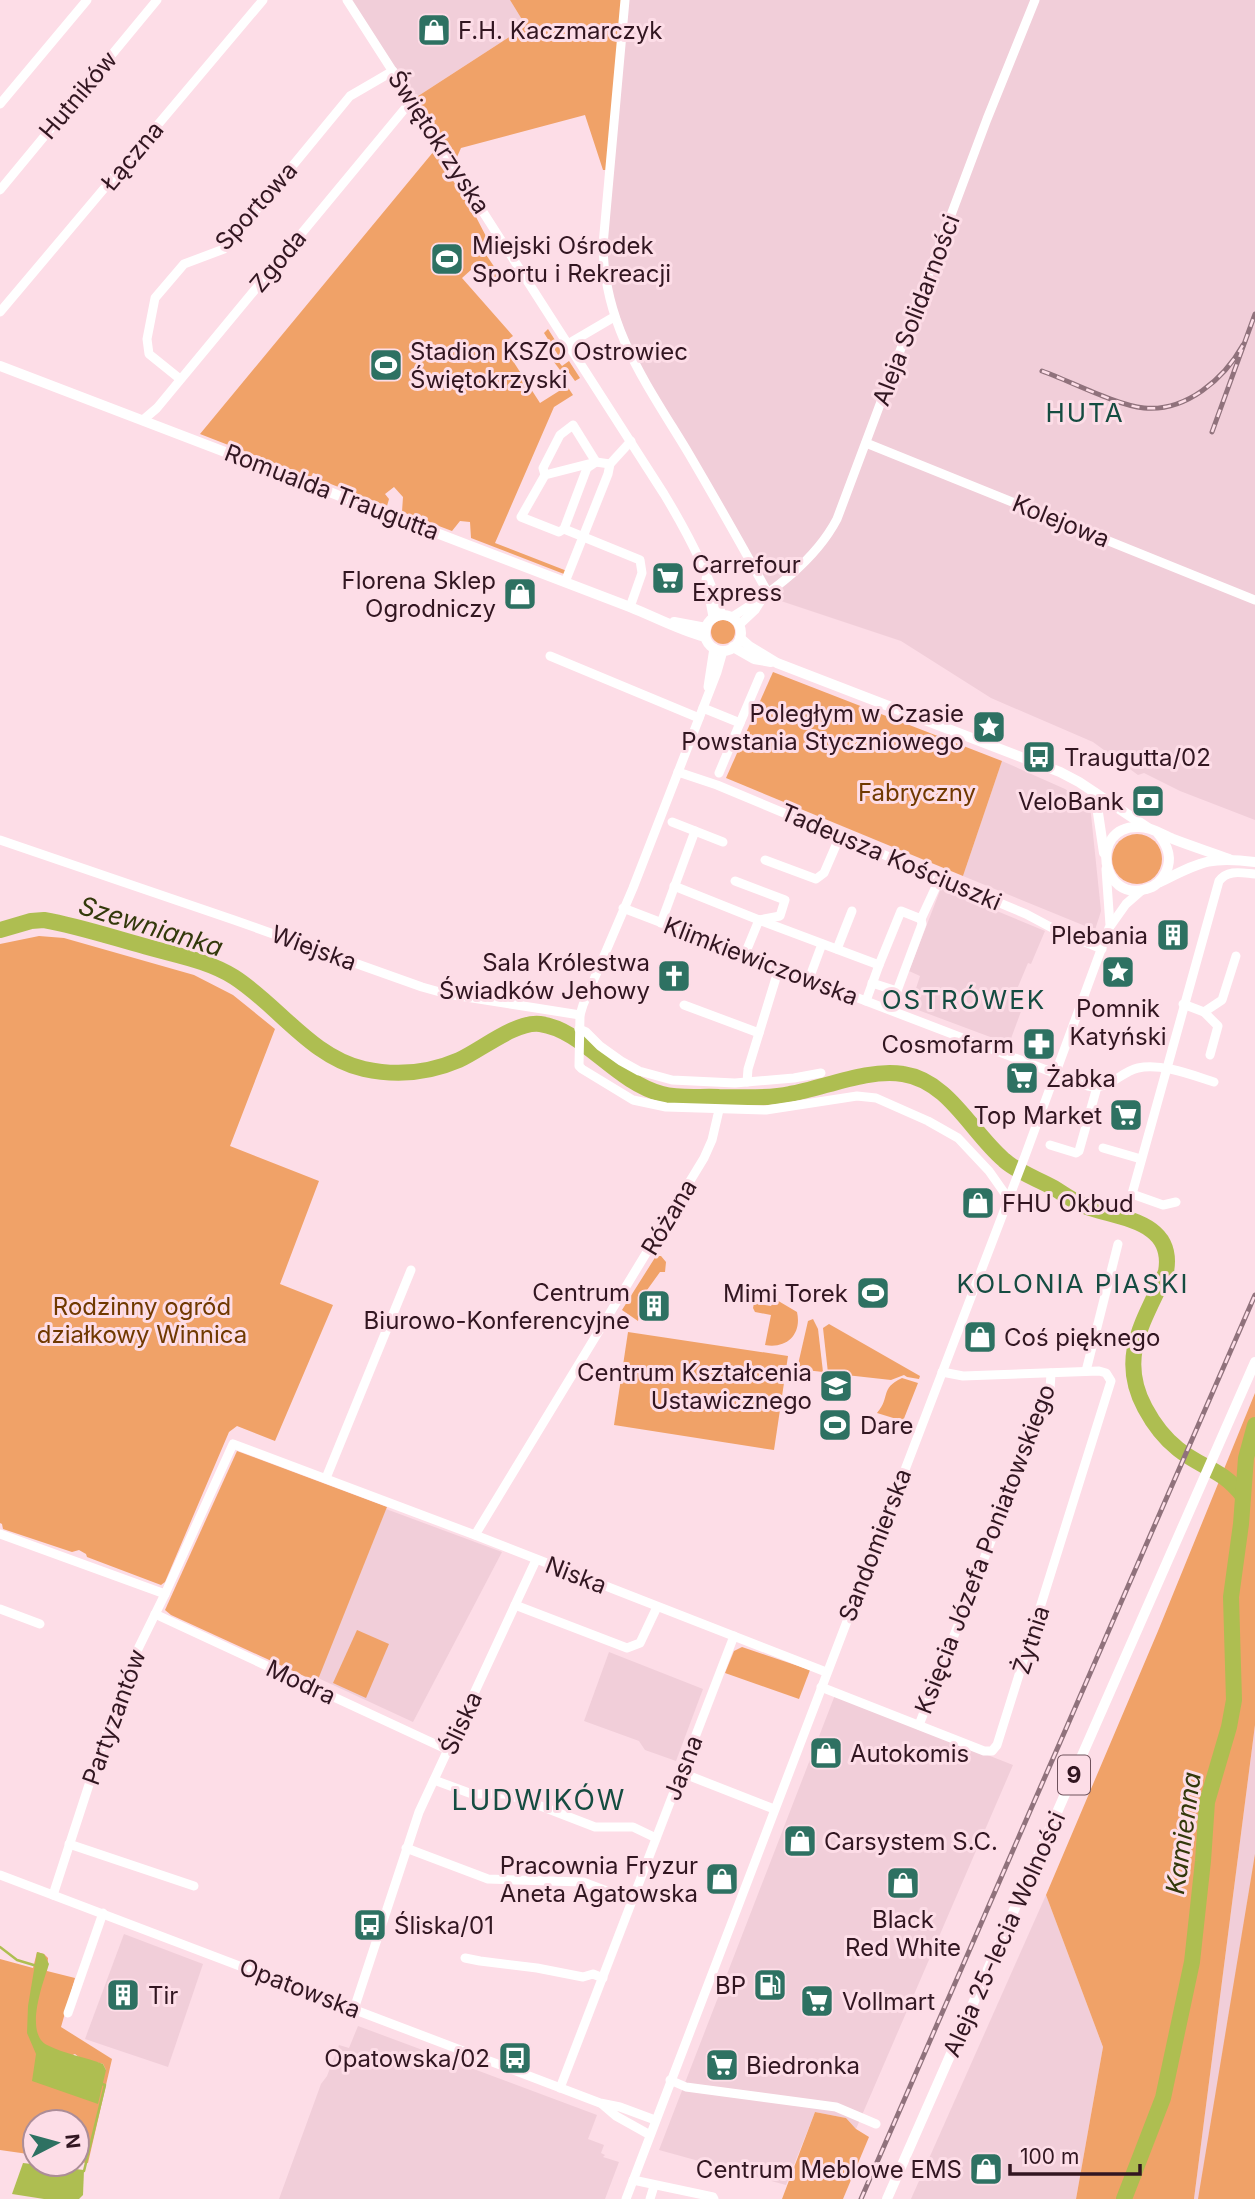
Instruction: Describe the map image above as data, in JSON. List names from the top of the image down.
{
  "streets": {
    "main road": ["Romualda Traugutta", "9", "Aleja 25-lecia Wolności"],
    "street": [
      "Hutników",
      "Świętokrzyska",
      "Łączna",
      "Sportowa",
      "Zgoda",
      "Aleja Solidarności",
      "Kolejowa",
      "Tadeusza Kościuszki",
      "Wiejska",
      "Klimkiewiczowska",
      "Różana",
      "Sandomierska",
      "Księcia Józefa Poniatowskiego",
      "Niska",
      "Żytnia",
      "Modra",
      "Partyzantów",
      "Śliska",
      "Jasna",
      "Opatowska"
    ]
  },
  "crossings": [
    ["Świętokrzyska", "Sportowa"],
    ["Świętokrzyska", "Zgoda"],
    ["Świętokrzyska", "Aleja Solidarności"],
    ["Sportowa", "Zgoda"],
    ["Zgoda", "Romualda Traugutta"],
    ["Aleja Solidarności", "Kolejowa"],
    ["Tadeusza Kościuszki", "Sandomierska"],
    ["Klimkiewiczowska", "Sandomierska"],
    ["Różana", "Niska"],
    ["Sandomierska", "Księcia Józefa Poniatowskiego"],
    ["Sandomierska", "Niska"],
    ["Sandomierska", "Żytnia"],
    ["Sandomierska", "Opatowska"],
    ["Księcia Józefa Poniatowskiego", "Żytnia"],
    ["Niska", "Partyzantów"],
    ["Niska", "Śliska"],
    ["Niska", "Jasna"],
    ["Modra", "Partyzantów"],
    ["Modra", "Śliska"],
    ["Partyzantów", "Opatowska"],
    ["Śliska", "Opatowska"],
    ["Jasna", "Opatowska"]
  ],
  "districts": [
    "HUTA",
    "OSTRÓWEK",
    "KOLONIA PIASKI",
    "LUDWIKÓW"
  ],
  "water": ["Szewnianka", "Kamienna"],
  "parks": ["Fabryczny", "Rodzinny ogród działkowy Winnica"],
  "places": {
    "shop": [
      "F.H. Kaczmarczyk",
      "Florena Sklep Ogrodniczy",
      "FHU Okbud",
      "Coś pięknego",
      "Autokomis",
      "Carsystem S.C.",
      "Pracownia Fryzur Aneta Agatowska",
      "Black Red White",
      "Centrum Meblowe EMS"
    ],
    "sports": [
      "Miejski Ośrodek Sportu i Rekreacji",
      "Stadion KSZO Ostrowiec Świętokrzyski",
      "Mimi Torek",
      "Dare"
    ],
    "supermarket": [
      "Carrefour Express",
      "Żabka",
      "Top Market",
      "Vollmart",
      "Biedronka"
    ],
    "place": ["Poległym w Czasie Powstania Styczniowego", "Pomnik Katyński"],
    "bus stop": ["Traugutta/02", "Śliska/01", "Opatowska/02"],
    "bank": ["VeloBank"],
    "building": ["Plebania", "Centrum Biurowo-Konferencyjne", "Tir"],
    "church": ["Sala Królestwa Świadków Jehowy"],
    "pharmacy": ["Cosmofarm"],
    "school or university": ["Centrum Kształcenia Ustawicznego"],
    "fuel station": ["BP"]
  },
  "scale_bar": "100 m",
  "north": "right"
}
